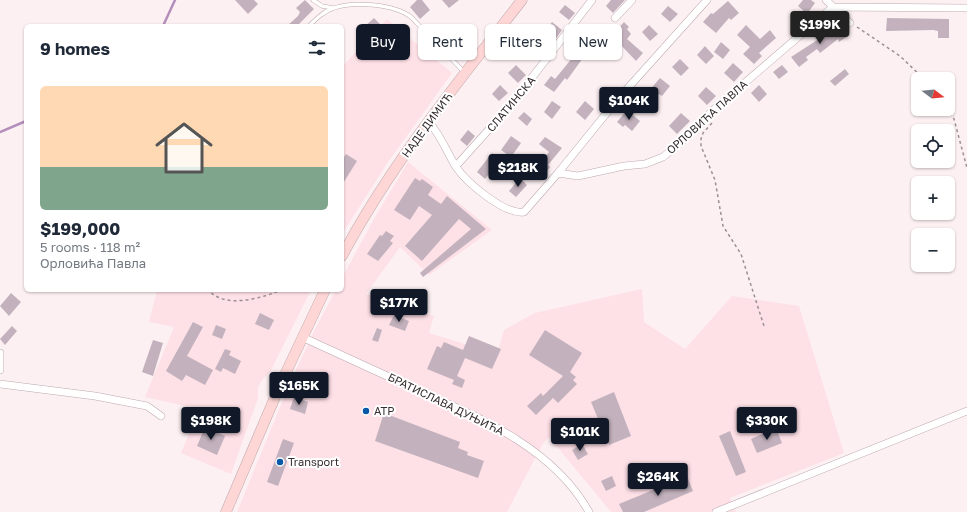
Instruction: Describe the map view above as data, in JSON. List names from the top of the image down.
{
  "streets": {
    "main road": ["НАДЕ ДИМИЋ"],
    "street": ["СЛАТИНСКА", "ОРЛОВИЋА ПАВЛА", "БРАТИСЛАВА ДУЊИЋА"]
  },
  "places": ["ATP", "Transport"],
  "north": "right",
  "page": {
    "price": [
      "$199K",
      "$104K",
      "$218K",
      "$177K",
      "$165K",
      "$198K",
      "$330K",
      "$101K",
      "$264K"
    ],
    "chip": [
      "Buy",
      "Rent",
      "Filters",
      "New"
    ],
    "heading": "9 homes",
    "map_buttons": ["+", "−"],
    "list": [
      {
        "name": "$199,000",
        "note": "5 rooms · 118 m² · Орловића Павла"
      }
    ]
  }
}
